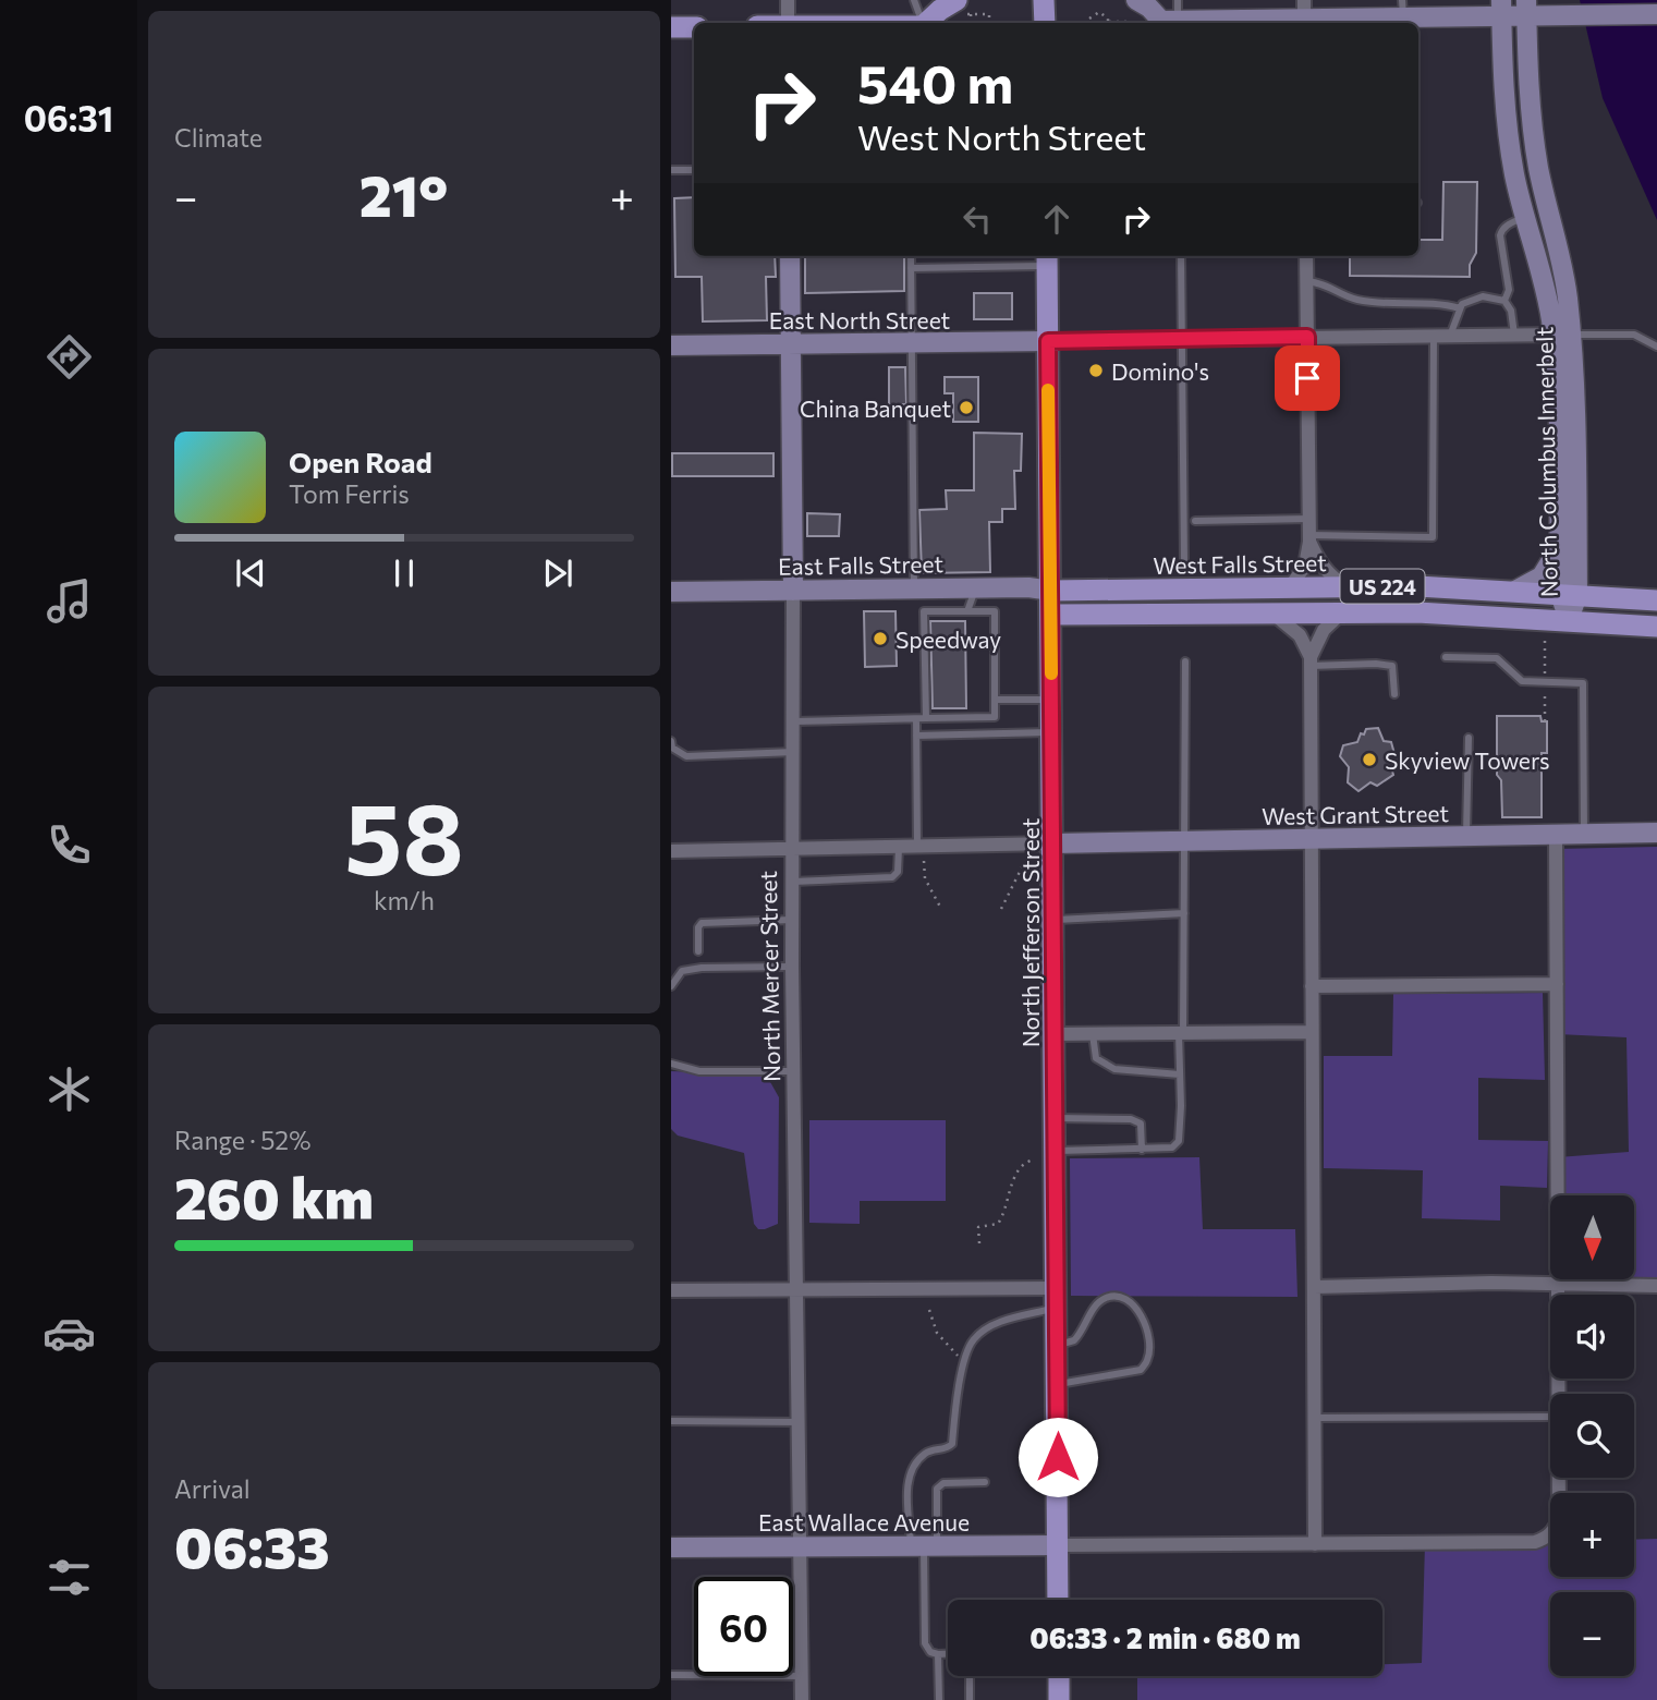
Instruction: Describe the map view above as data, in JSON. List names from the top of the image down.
{
  "streets": {
    "main road": ["West Falls Street", "US 224", "North Jefferson Street"],
    "street": [
      "East North Street",
      "North Columbus Innerbelt",
      "East Falls Street",
      "West Grant Street",
      "North Mercer Street",
      "East Wallace Avenue"
    ]
  },
  "crossings": [
    ["East North Street", "North Jefferson Street"],
    ["East North Street", "North Mercer Street"],
    ["North Columbus Innerbelt", "West Falls Street"],
    ["North Columbus Innerbelt", "US 224"],
    ["West Falls Street", "East Falls Street"],
    ["West Falls Street", "North Jefferson Street"],
    ["East Falls Street", "North Jefferson Street"],
    ["East Falls Street", "North Mercer Street"],
    ["US 224", "North Jefferson Street"],
    ["West Grant Street", "North Jefferson Street"],
    ["North Jefferson Street", "East Wallace Avenue"],
    ["North Mercer Street", "East Wallace Avenue"]
  ],
  "places": [
    "Domino's",
    "China Banquet",
    "Speedway",
    "Skyview Towers"
  ],
  "north": "bottom",
  "page": {
    "tabs": "06:31",
    "tile": [
      "Climate",
      ["58", "km/h"],
      ["Range · 52%", "260 km"],
      ["Arrival", "06:33"]
    ],
    "turn": ["540 m", "West North Street"],
    "heat": ["−", "21°", "+"],
    "song": ["Open Road", "Tom Ferris"],
    "map_buttons": ["+", "−"],
    "limit": "60",
    "trip": "06:33 · 2 min · 680 m"
  }
}
